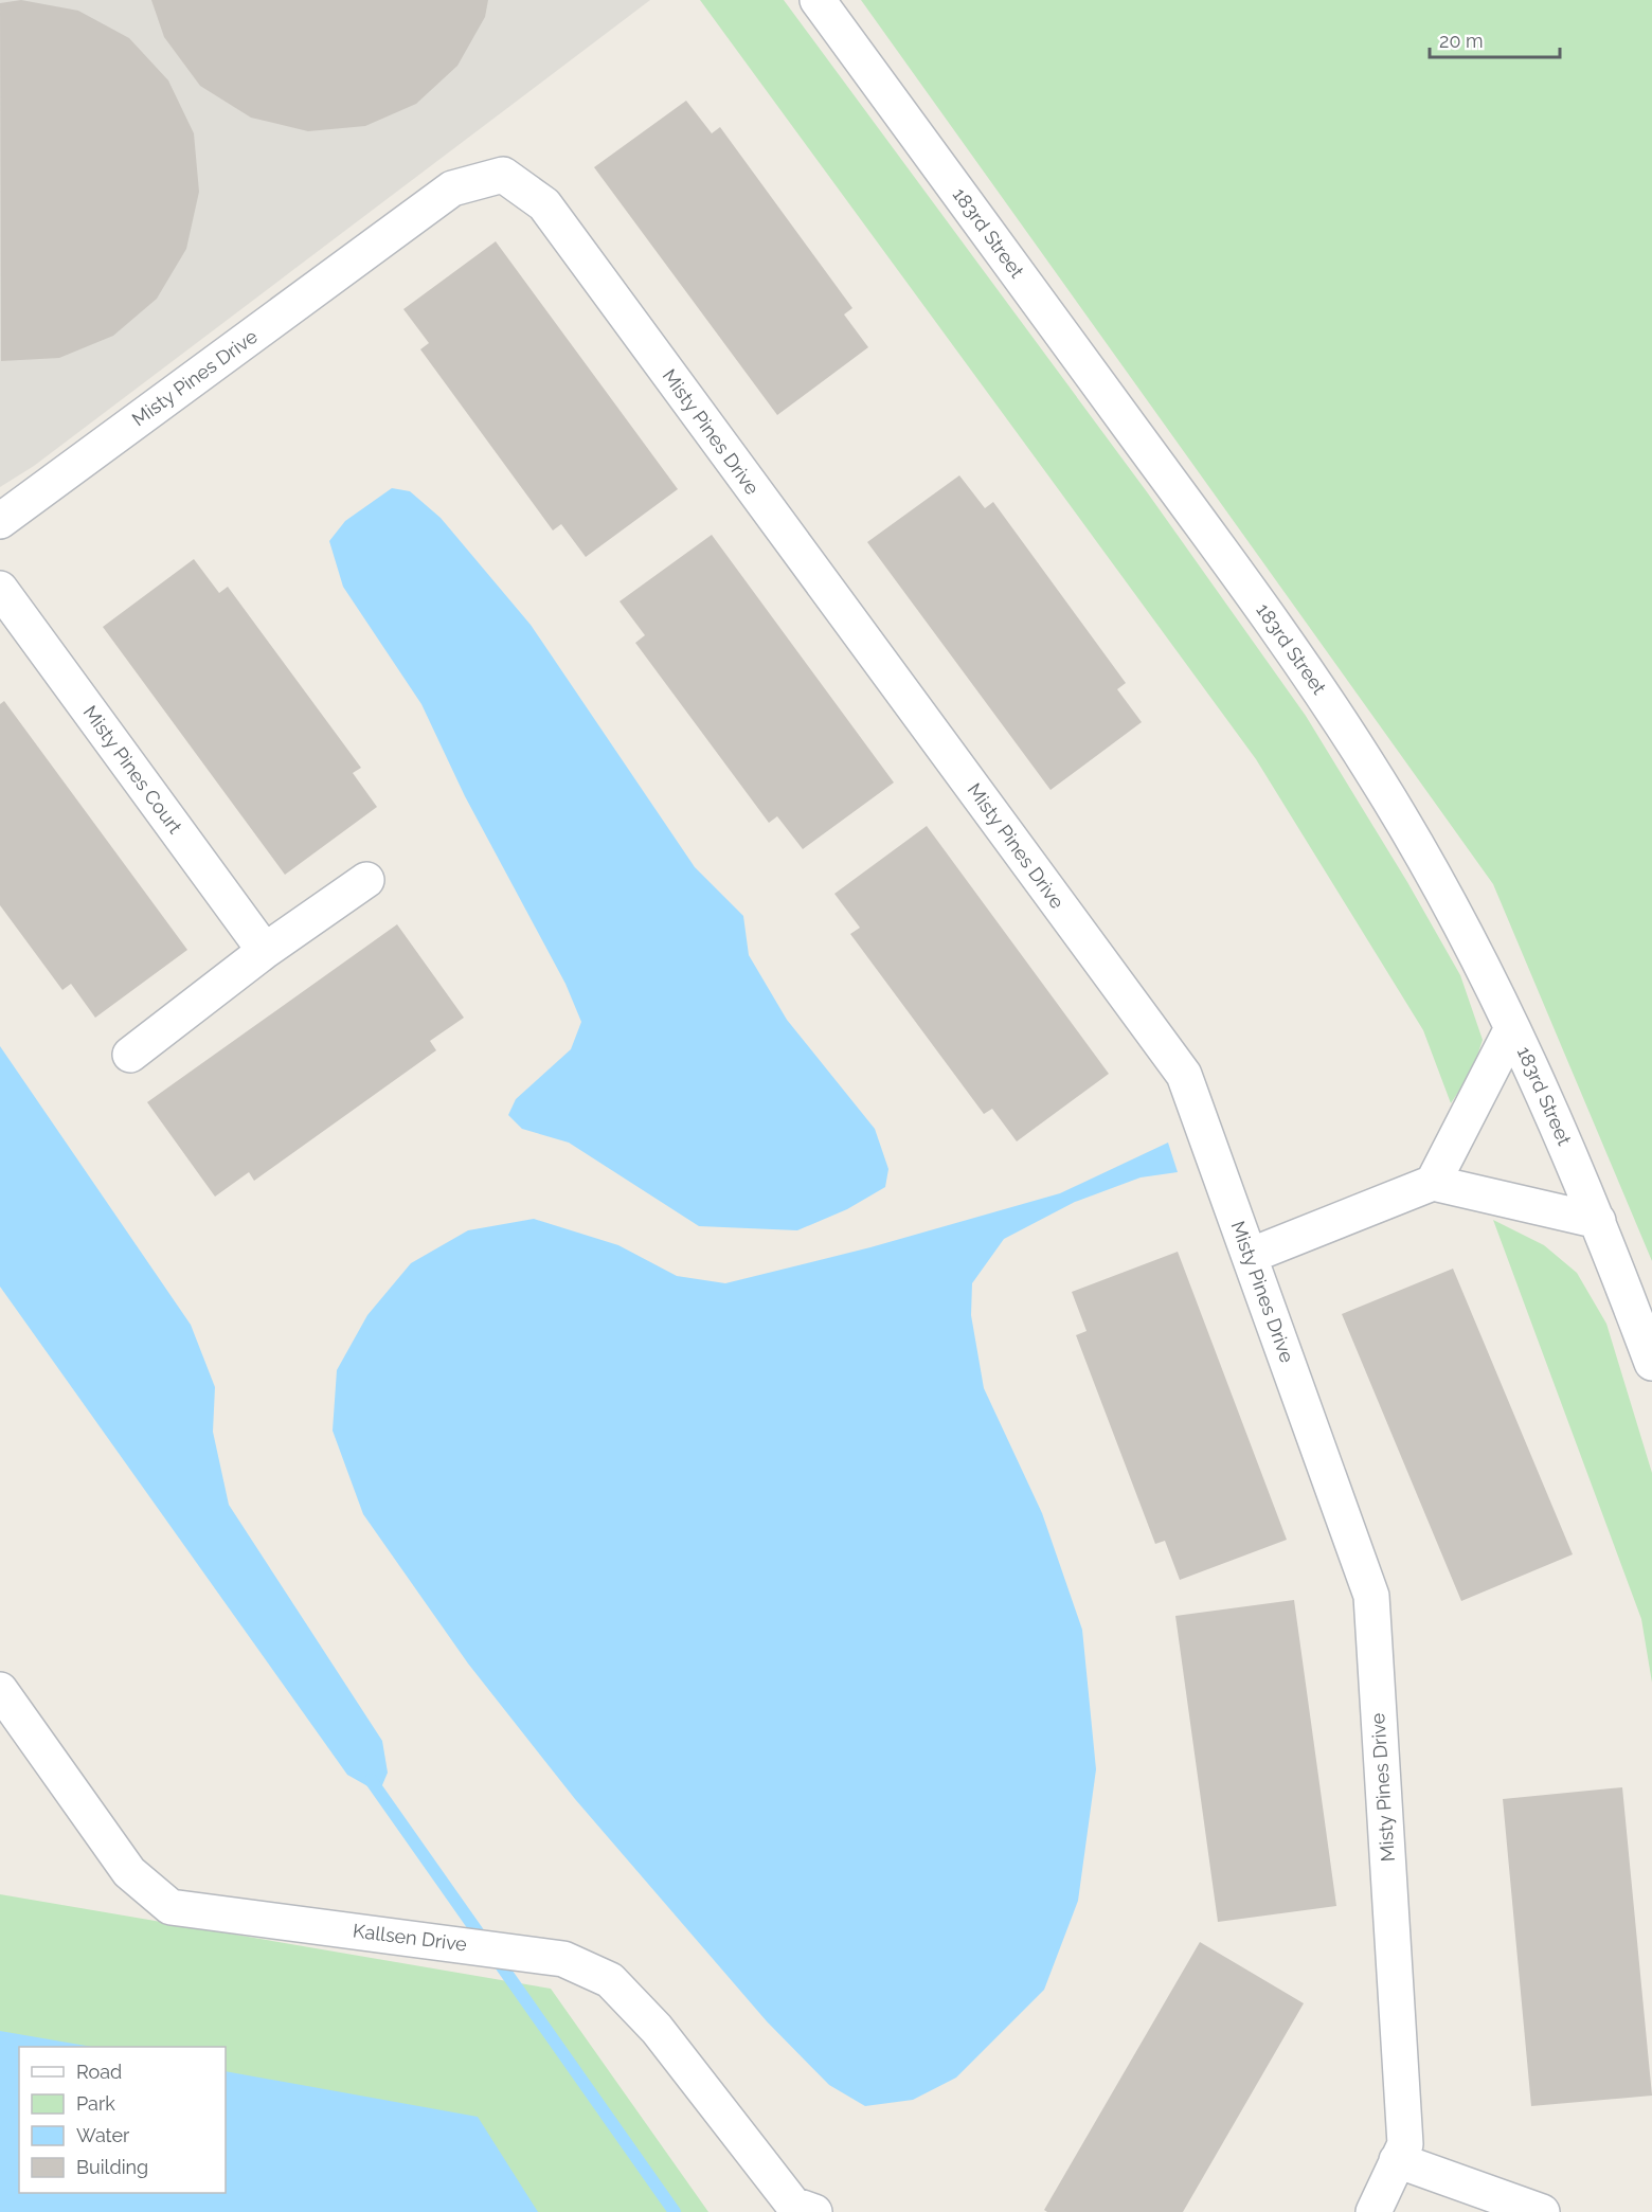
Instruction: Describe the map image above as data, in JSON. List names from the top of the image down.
{
  "streets": {
    "street": [
      "183rd Street",
      "Misty Pines Drive",
      "Misty Pines Court",
      "Kallsen Drive"
    ]
  },
  "legend": [
    "Road",
    "Park",
    "Water",
    "Building"
  ],
  "scale_bar": "20 m"
}
